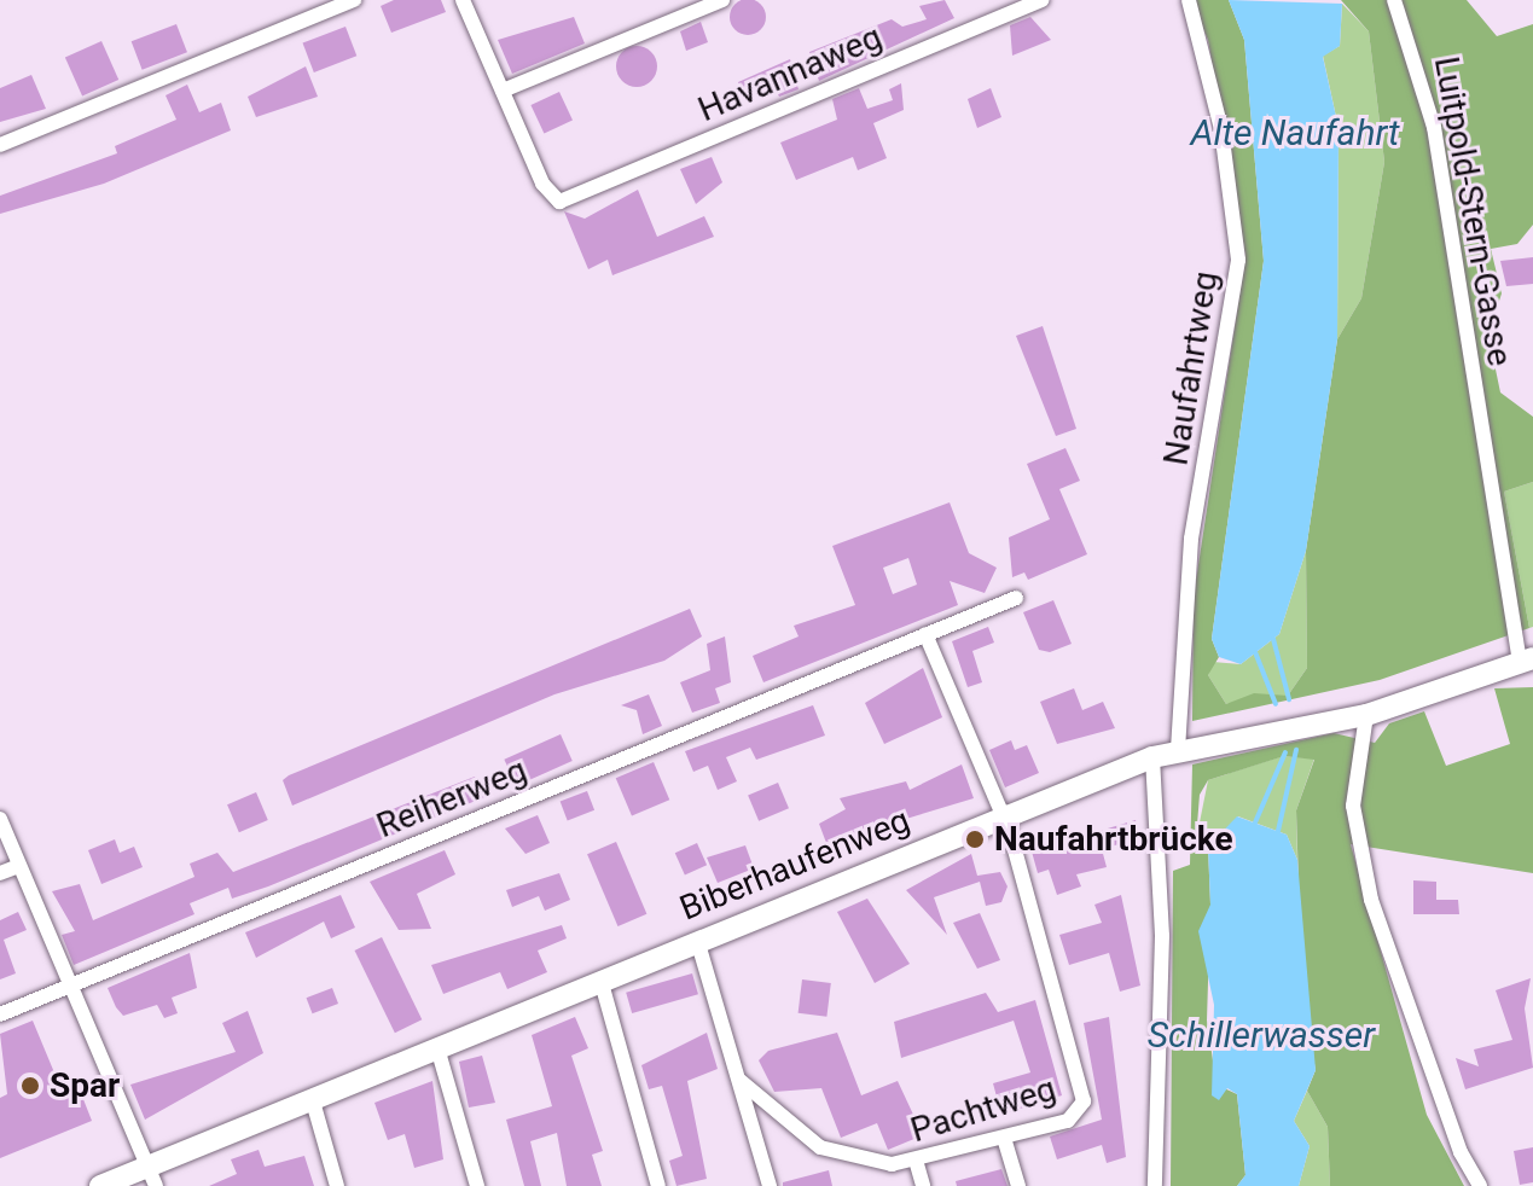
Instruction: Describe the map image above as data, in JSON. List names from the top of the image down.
{
  "streets": {
    "main road": ["Biberhaufenweg"],
    "street": [
      "Havannaweg",
      "Luitpold-Stern-Gasse",
      "Naufahrtweg",
      "Reiherweg",
      "Pachtweg"
    ]
  },
  "crossings": [
    ["Luitpold-Stern-Gasse", "Biberhaufenweg"],
    ["Naufahrtweg", "Biberhaufenweg"],
    ["Biberhaufenweg", "Pachtweg"]
  ],
  "water": ["Alte Naufahrt", "Schillerwasser"],
  "places": ["Naufahrtbrücke", "Spar"]
}
